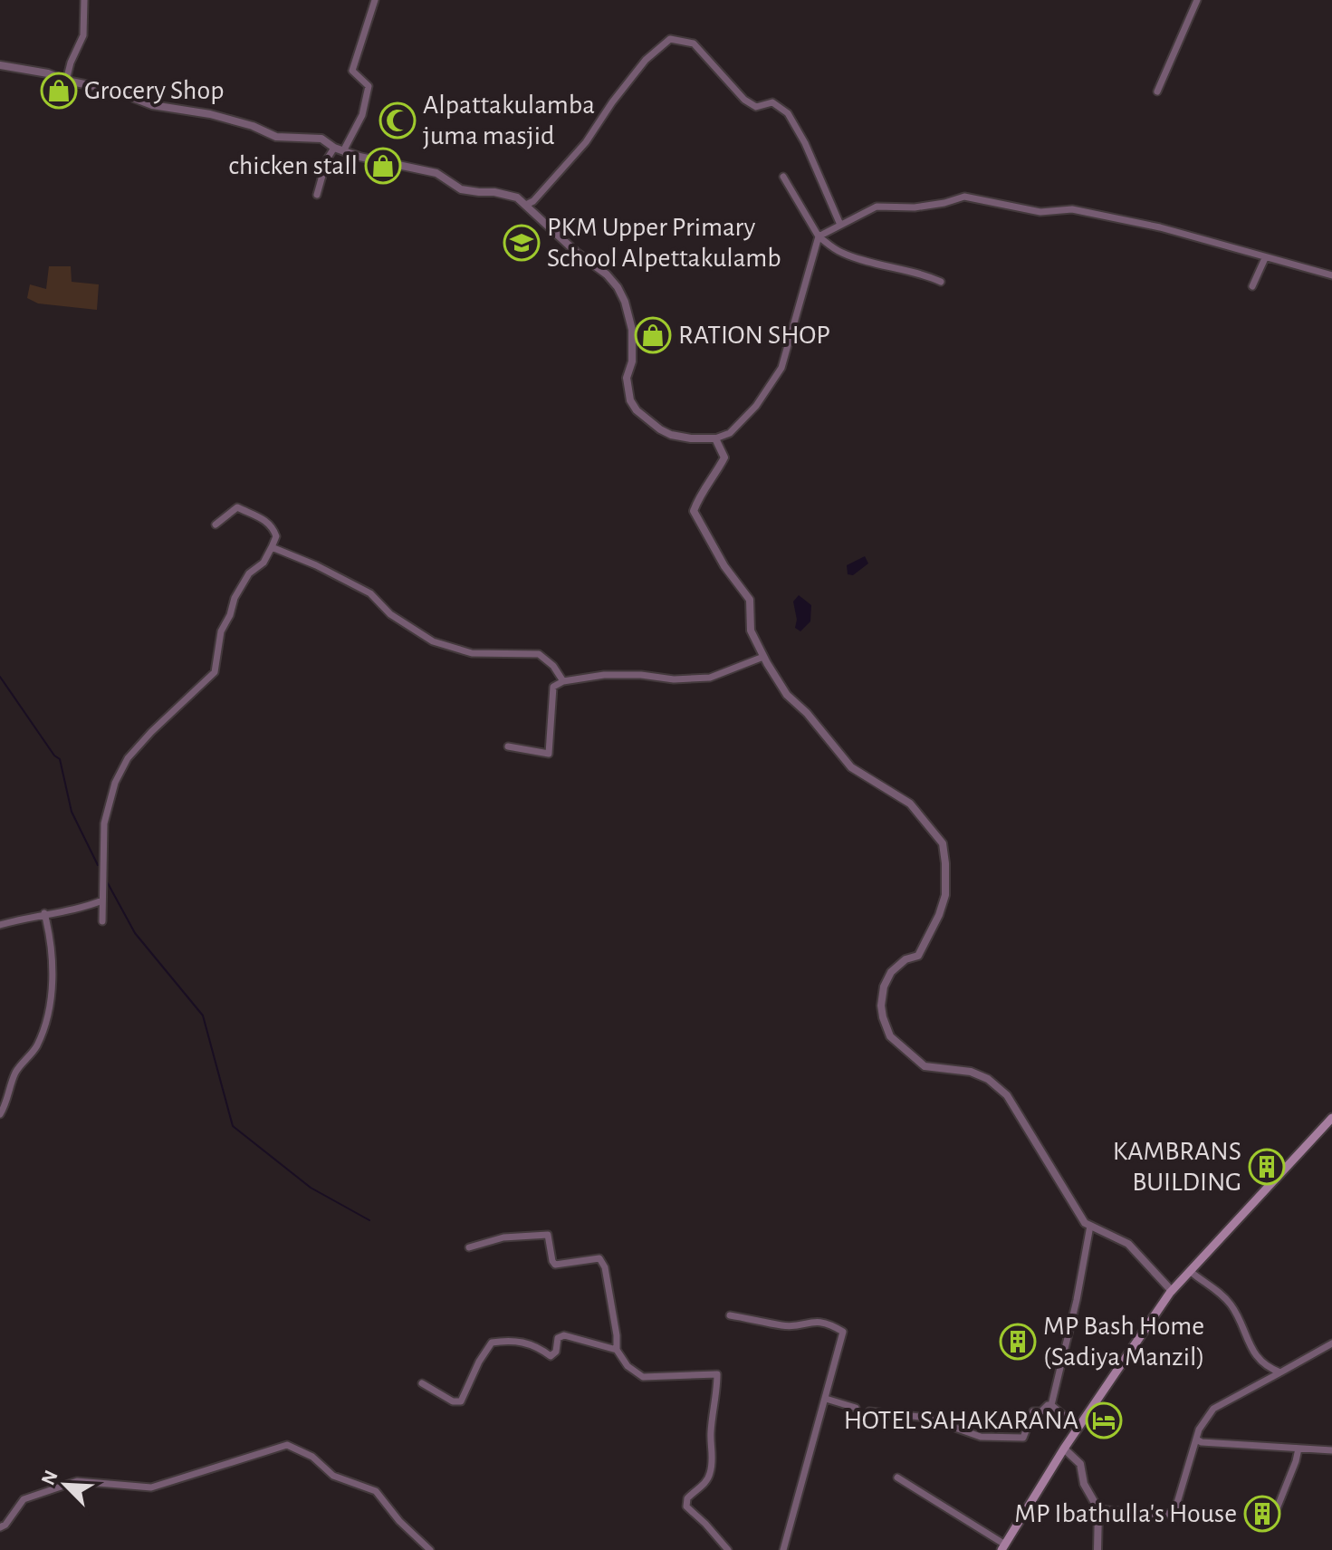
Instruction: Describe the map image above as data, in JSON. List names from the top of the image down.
{
  "places": {
    "shop": ["Grocery Shop", "chicken stall", "RATION SHOP"],
    "mosque": ["Alpattakulamba juma masjid"],
    "school or university": ["PKM Upper Primary School Alpettakulamb"],
    "building": ["KAMBRANS BUILDING", "MP Bash Home (Sadiya Manzil)", "MP Ibathulla's House"],
    "hotel": ["HOTEL SAHAKARANA"]
  },
  "north": "top left"
}
